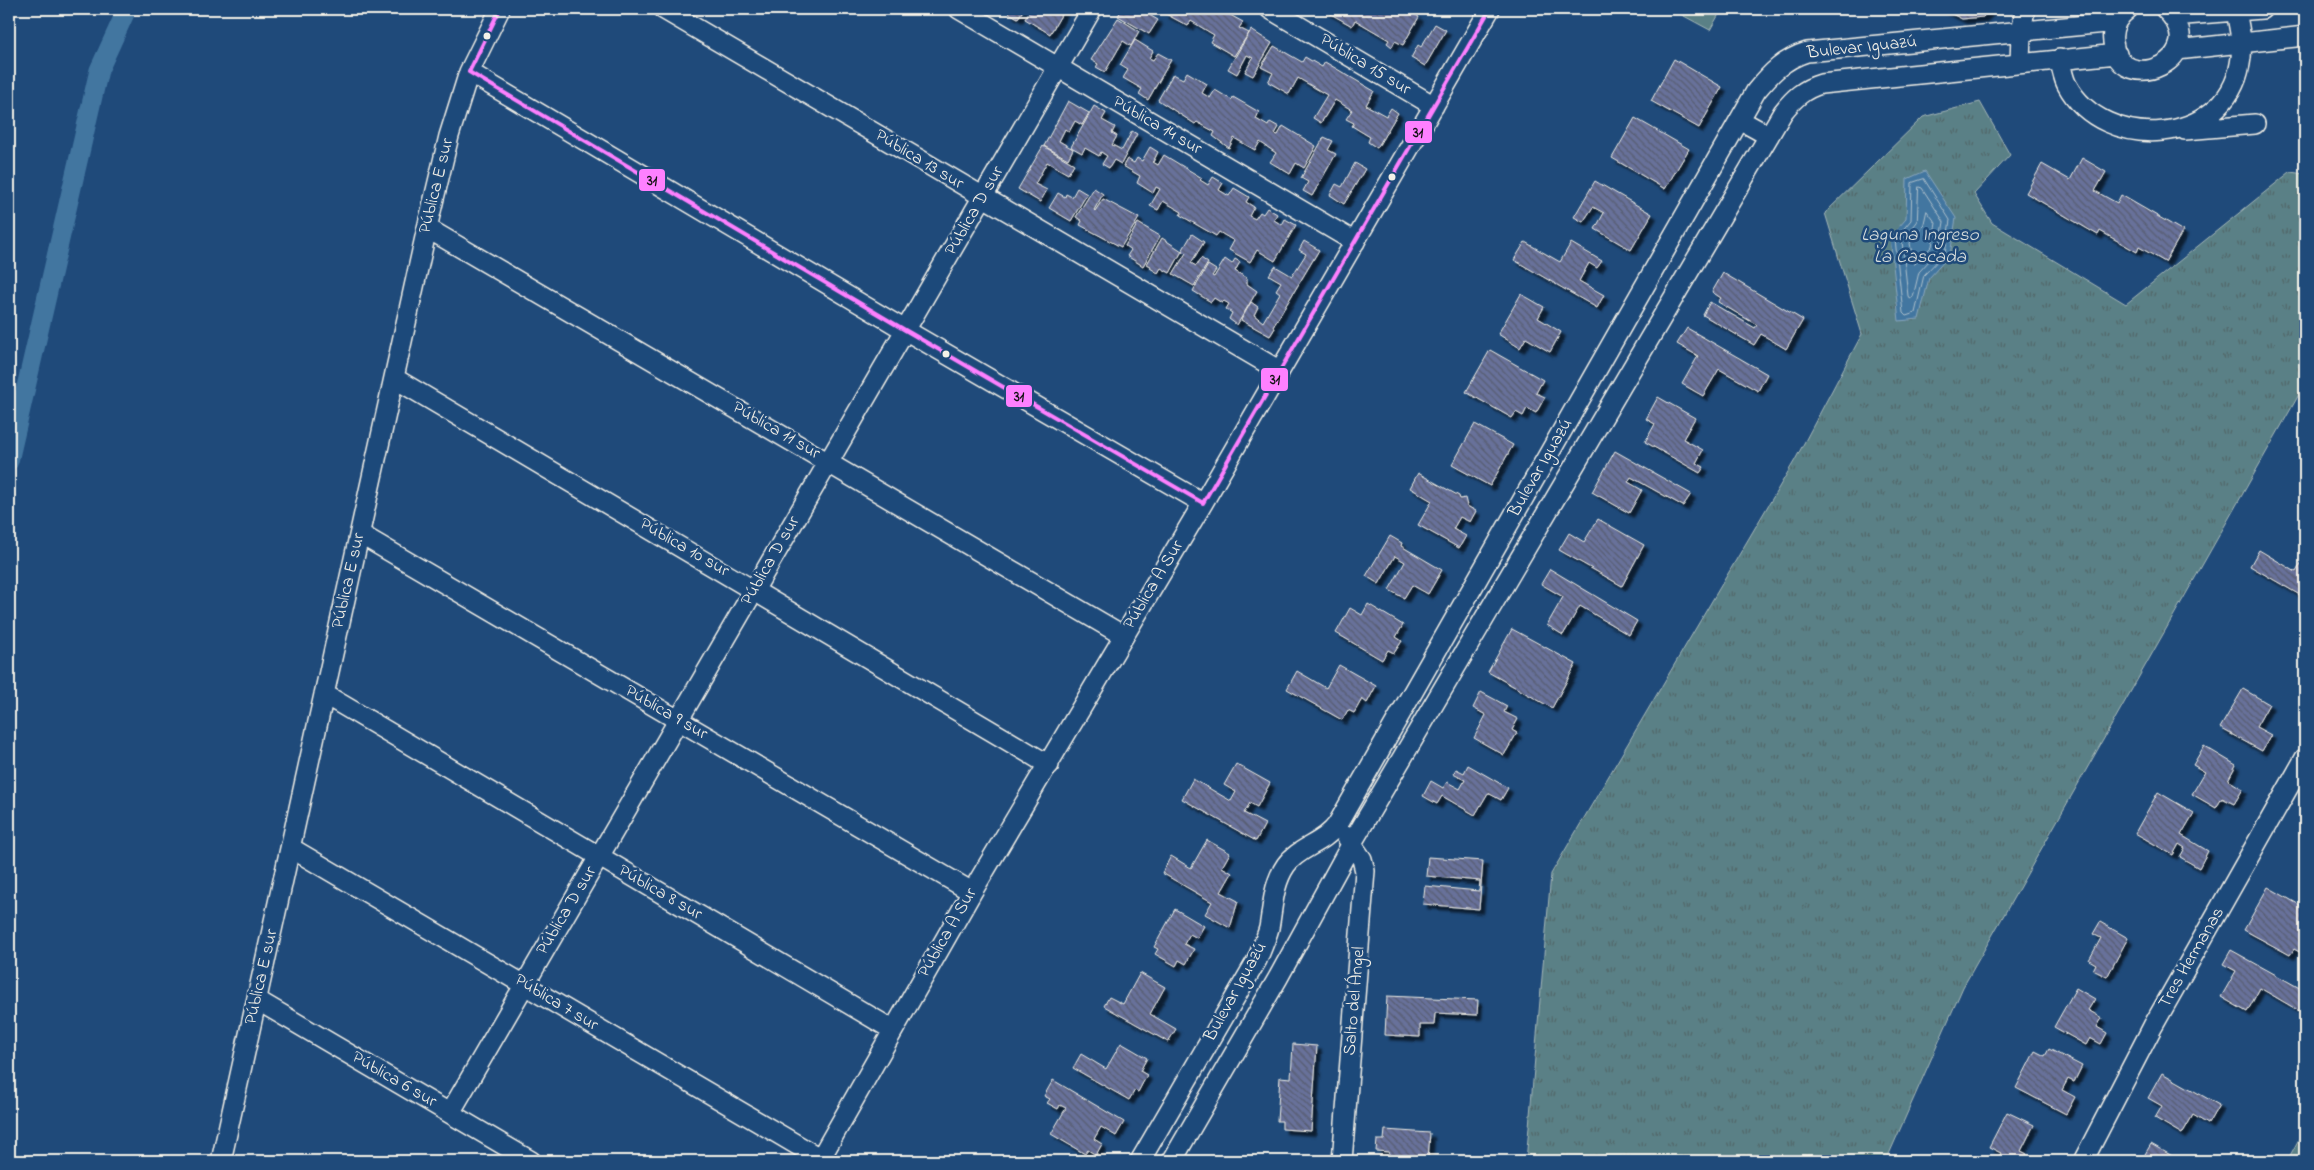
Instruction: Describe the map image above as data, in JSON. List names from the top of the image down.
{
  "streets": {
    "street": [
      "Bulevar Iguazú",
      "Pública 15 sur",
      "Pública 14 sur",
      "Pública 13 sur",
      "Pública E sur",
      "Pública D sur",
      "Pública 11 sur",
      "Pública 10 sur",
      "Pública A Sur",
      "Pública 9 sur",
      "Pública 8 sur",
      "Tres Hermanas",
      "Salto del Ángel",
      "Pública 7 sur",
      "Pública 6 sur"
    ]
  },
  "crossings": [
    ["Bulevar Iguazú", "Salto del Ángel"],
    ["Pública 15 sur", "Pública A Sur"],
    ["Pública 14 sur", "Pública D sur"],
    ["Pública 14 sur", "Pública A Sur"],
    ["Pública 13 sur", "Pública D sur"],
    ["Pública 13 sur", "Pública A Sur"],
    ["Pública E sur", "Pública 11 sur"],
    ["Pública E sur", "Pública 10 sur"],
    ["Pública E sur", "Pública 9 sur"],
    ["Pública E sur", "Pública 8 sur"],
    ["Pública E sur", "Pública 7 sur"],
    ["Pública E sur", "Pública 6 sur"],
    ["Pública D sur", "Pública 11 sur"],
    ["Pública D sur", "Pública 10 sur"],
    ["Pública D sur", "Pública 9 sur"],
    ["Pública D sur", "Pública 8 sur"],
    ["Pública D sur", "Pública 7 sur"],
    ["Pública D sur", "Pública 6 sur"],
    ["Pública 11 sur", "Pública A Sur"],
    ["Pública 10 sur", "Pública A Sur"],
    ["Pública A Sur", "Pública 9 sur"],
    ["Pública A Sur", "Pública 8 sur"],
    ["Pública A Sur", "Pública 7 sur"]
  ],
  "water": ["Laguna Ingreso La Cascada"],
  "lines": ["transit line 31"]
}
